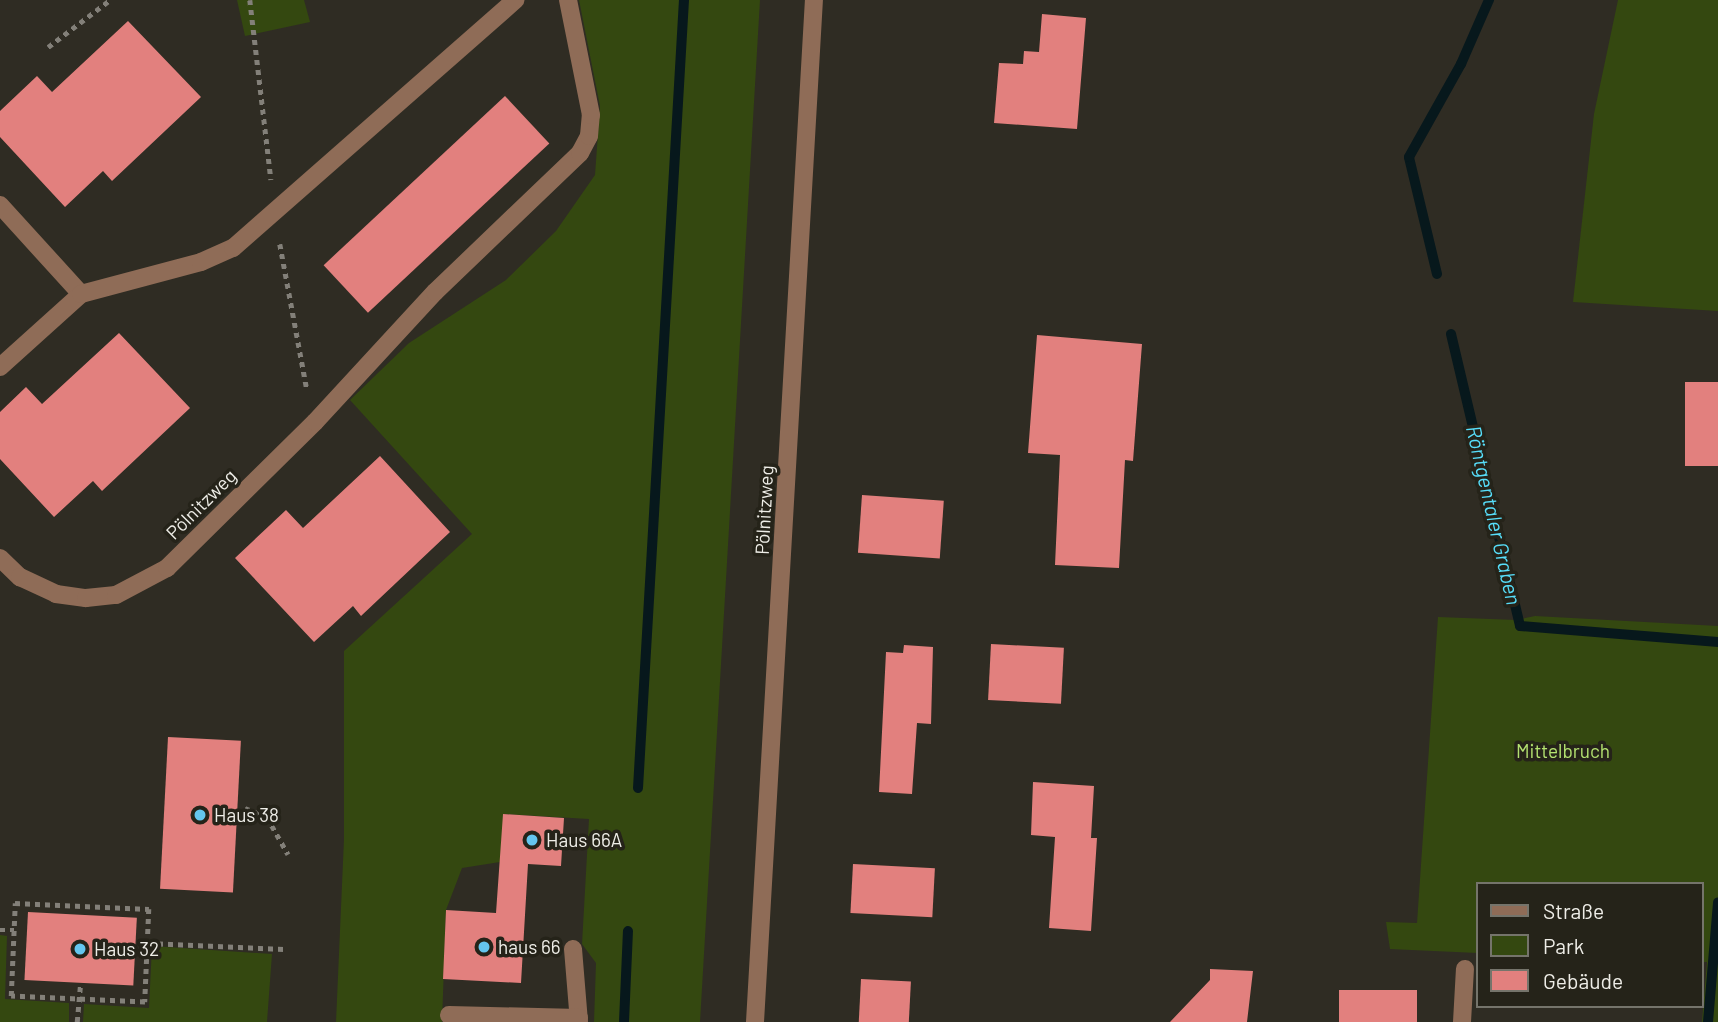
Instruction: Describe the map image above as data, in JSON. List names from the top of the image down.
{
  "streets": {
    "street": ["Pölnitzweg"]
  },
  "water": ["Röntgentaler Graben"],
  "parks": ["Mittelbruch"],
  "places": [
    "Haus 38",
    "Haus 66A",
    "haus 66",
    "Haus 32"
  ],
  "legend": ["Straße", "Park", "Gebäude"]
}
